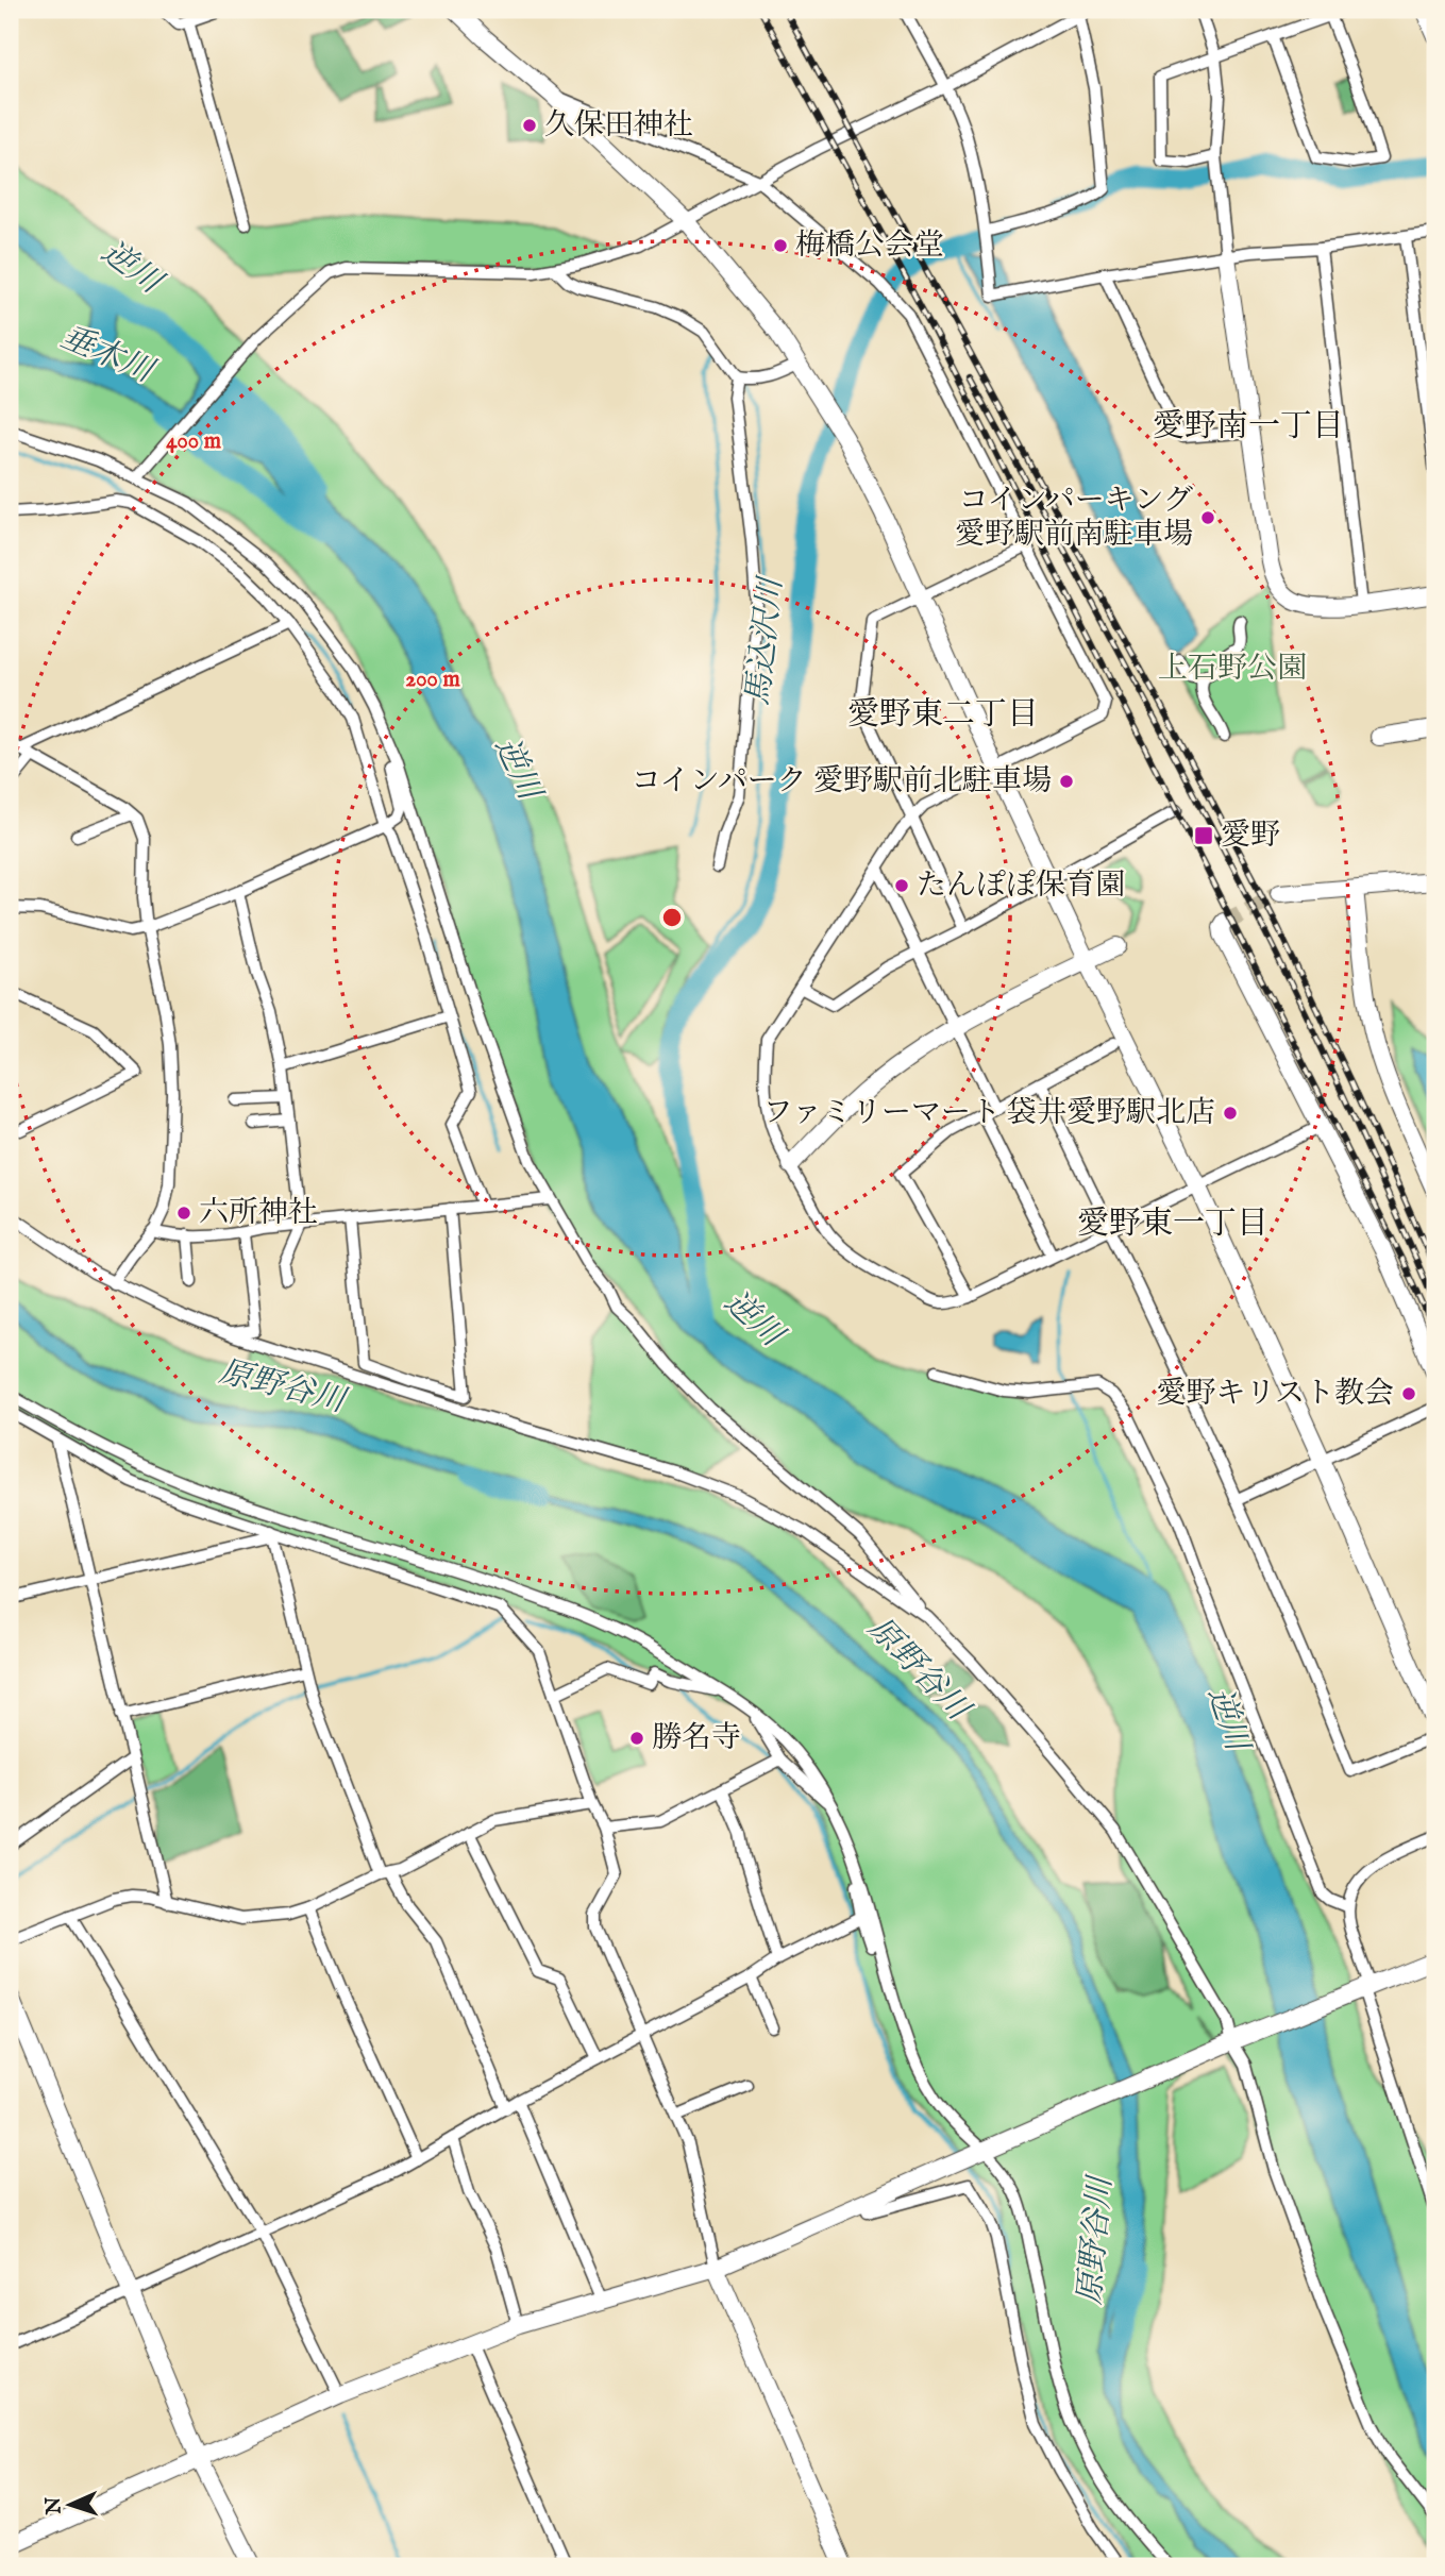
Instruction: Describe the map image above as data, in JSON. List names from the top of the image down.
{
  "districts": ["愛野南一丁目", "愛野東二丁目", "愛野東一丁目"],
  "water": [
    "逆川",
    "垂木川",
    "馬込沢川",
    "原野谷川"
  ],
  "parks": ["上石野公園"],
  "places": {
    "other": [
      "久保田神社",
      "梅橋公会堂",
      "コインパーキング 愛野駅前南駐車場",
      "コインパーク 愛野駅前北駐車場",
      "たんぽぽ保育園",
      "ファミリーマート 袋井愛野駅北店",
      "六所神社",
      "愛野キリスト教会",
      "勝名寺"
    ],
    "transit": ["愛野"]
  },
  "north": "left",
  "rings": ["400 m", "200 m"]
}
